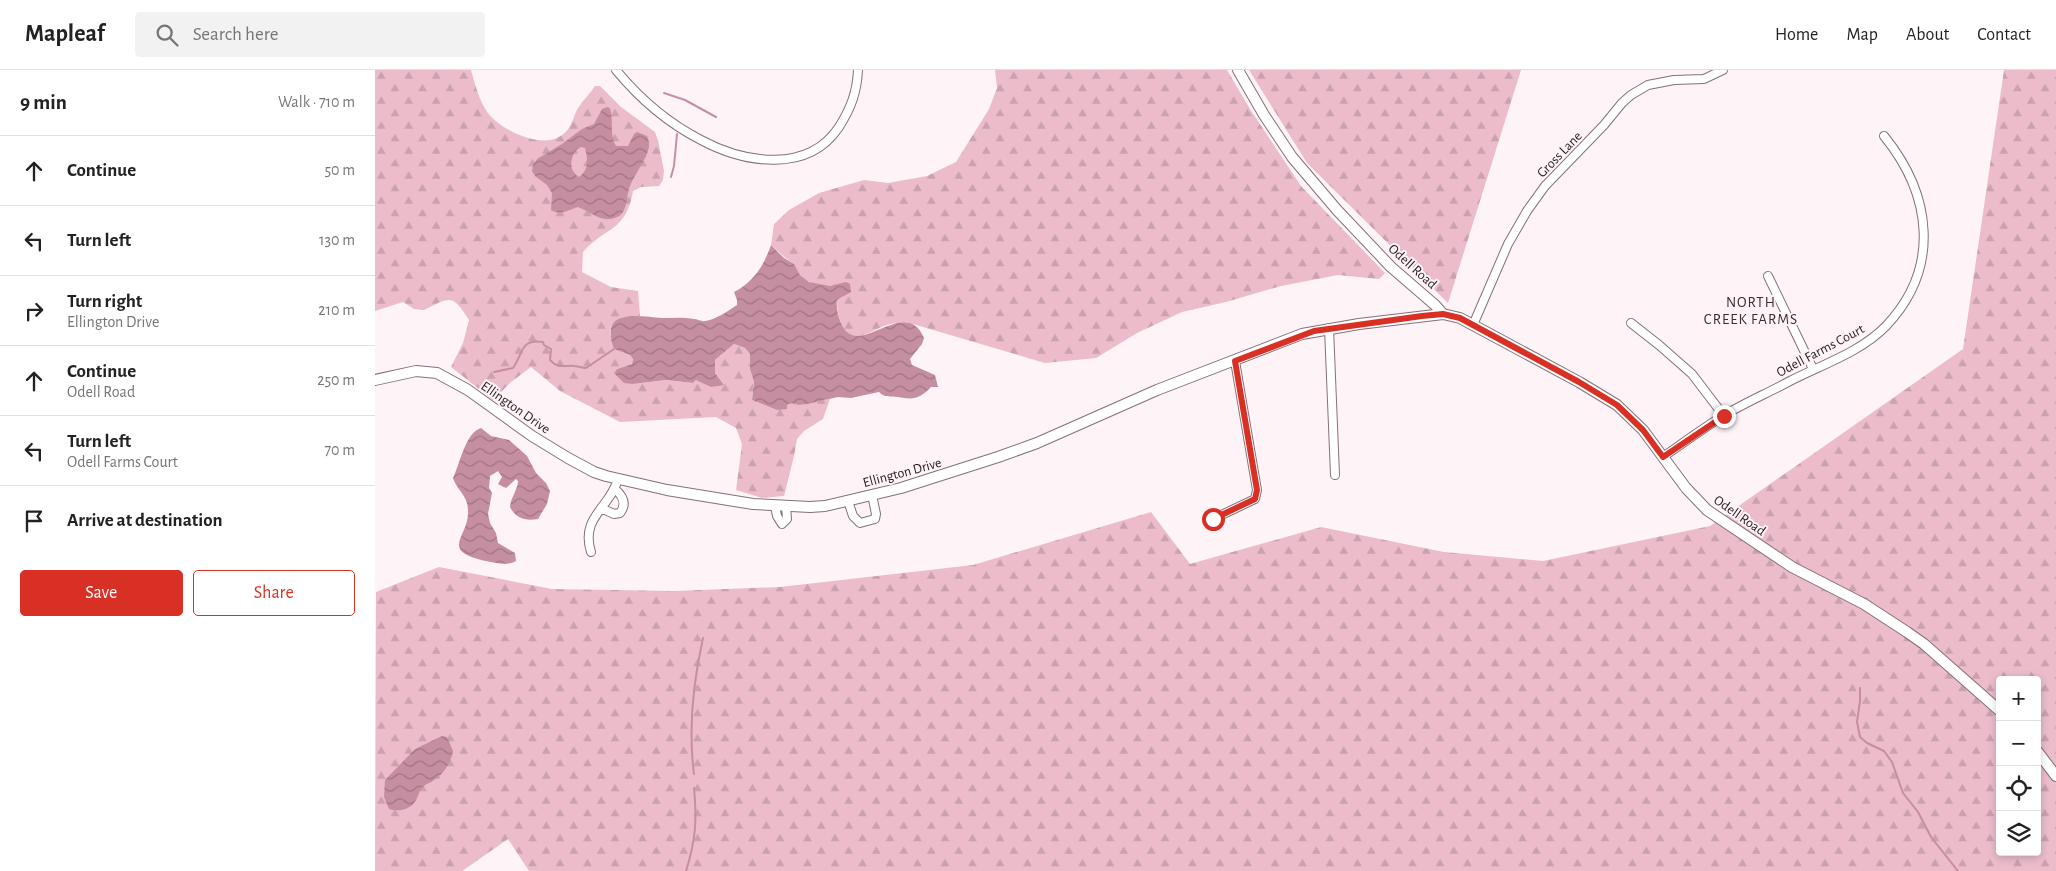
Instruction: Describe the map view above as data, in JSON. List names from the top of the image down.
{
  "streets": {
    "street": [
      "Gross Lane",
      "Odell Road",
      "Odell Farms Court",
      "Ellington Drive"
    ]
  },
  "crossings": [
    ["Gross Lane", "Odell Road"],
    ["Odell Road", "Odell Farms Court"],
    ["Odell Road", "Ellington Drive"]
  ],
  "districts": ["NORTH CREEK FARMS"],
  "page": {
    "header": "Mapleaf",
    "search": "Search here",
    "nav": [
      "Home",
      "Map",
      "About",
      "Contact"
    ],
    "heading": ["9 min", "Walk · 710 m"],
    "list": [
      ["Continue", "50 m"],
      ["Turn left", "130 m"],
      ["Turn right", "Ellington Drive", "210 m"],
      ["Continue", "Odell Road", "250 m"],
      ["Turn left", "Odell Farms Court", "70 m"],
      "Arrive at destination"
    ],
    "buttons": ["Save", "Share"],
    "map_buttons": ["+", "−"]
  }
}
